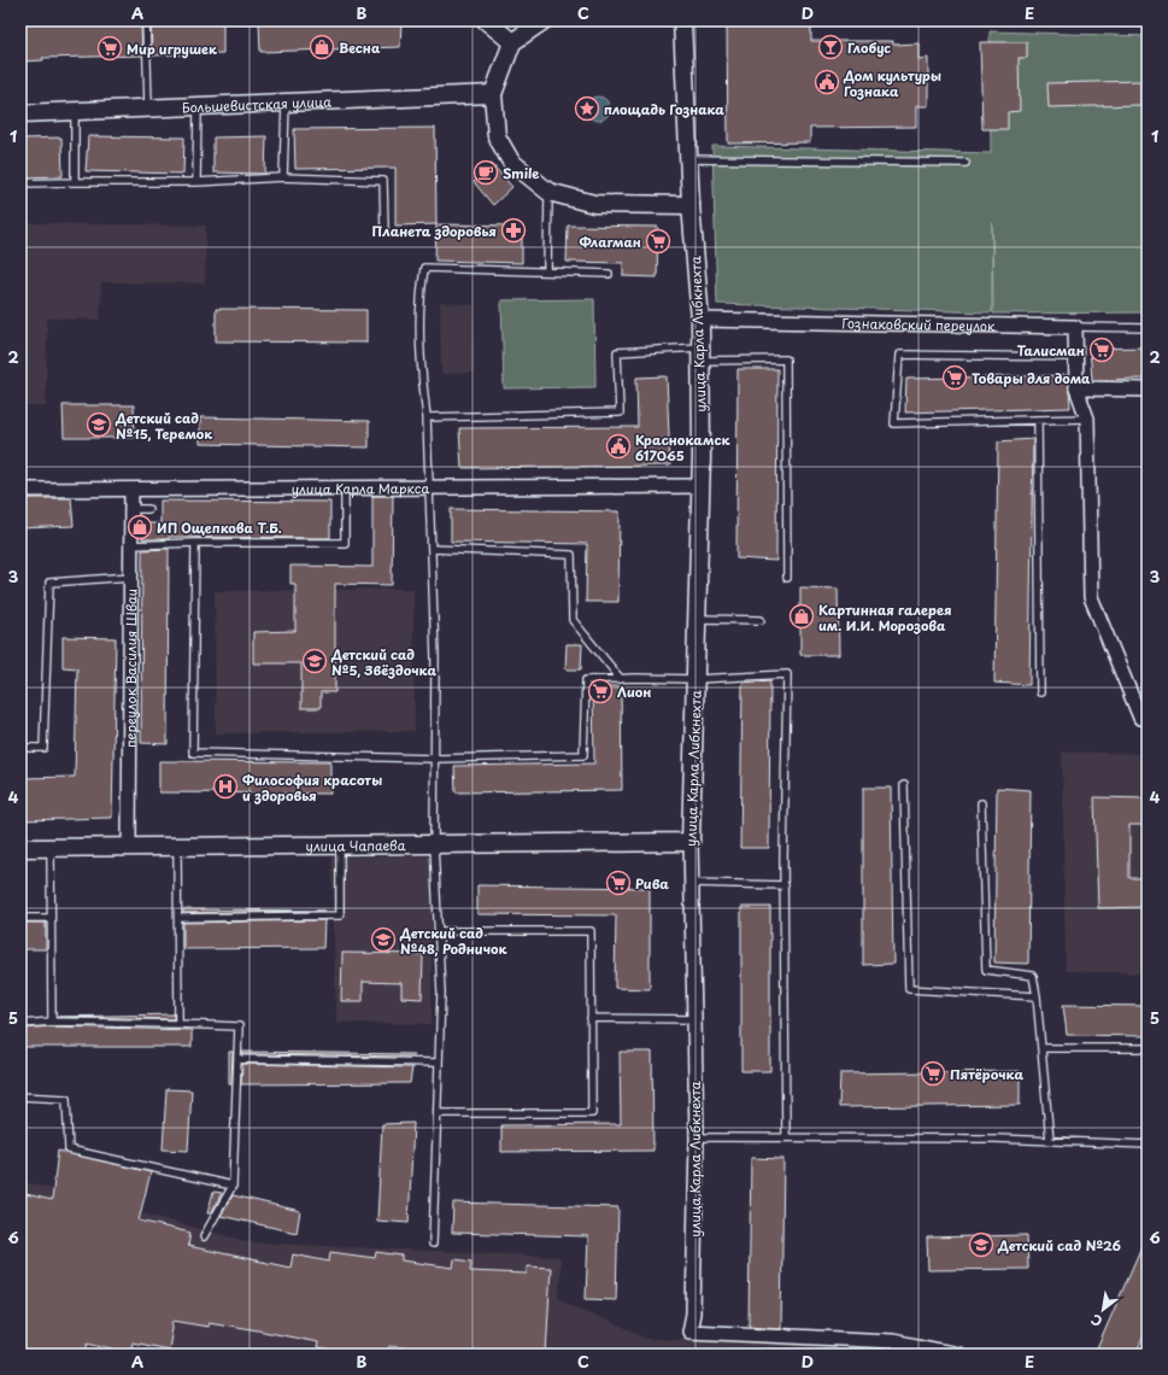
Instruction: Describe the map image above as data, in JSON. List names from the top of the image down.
{
  "streets": {
    "street": [
      "Большевистская улица",
      "Гознаковский переулок",
      "улица Карла Либкнехта",
      "улица Карла Маркса",
      "переулок Василия Шваи",
      "улица Чапаева"
    ]
  },
  "crossings": [
    ["Гознаковский переулок", "улица Карла Либкнехта"],
    ["улица Карла Либкнехта", "улица Карла Маркса"],
    ["улица Карла Либкнехта", "улица Чапаева"],
    ["улица Карла Маркса", "переулок Василия Шваи"],
    ["переулок Василия Шваи", "улица Чапаева"]
  ],
  "places": {
    "shop": ["Весна", "ИП Ощепкова Т.Б.", "Картинная галерея им. И.И. Морозова"],
    "bar": ["Глобус"],
    "supermarket": [
      "Мир игрушек",
      "Флагман",
      "Талисман",
      "Товары для дома",
      "Лион",
      "Рива",
      "Пятёрочка"
    ],
    "public building": ["Дом культуры Гознака", "Краснокамск 617065"],
    "place": ["площадь Гознака"],
    "cafe": ["Smile"],
    "pharmacy": ["Планета здоровья"],
    "school or university": [
      "Детский сад №15, Теремок",
      "Детский сад №5, Звёздочка",
      "Детский сад №48, Родничок",
      "Детский сад №26"
    ],
    "hospital": ["Философия красоты и здоровья"]
  },
  "north": "bottom left",
  "grid": {
    "columns": [
      "A",
      "B",
      "C",
      "D",
      "E"
    ],
    "rows": [
      "1",
      "2",
      "3",
      "4",
      "5",
      "6"
    ]
  }
}
